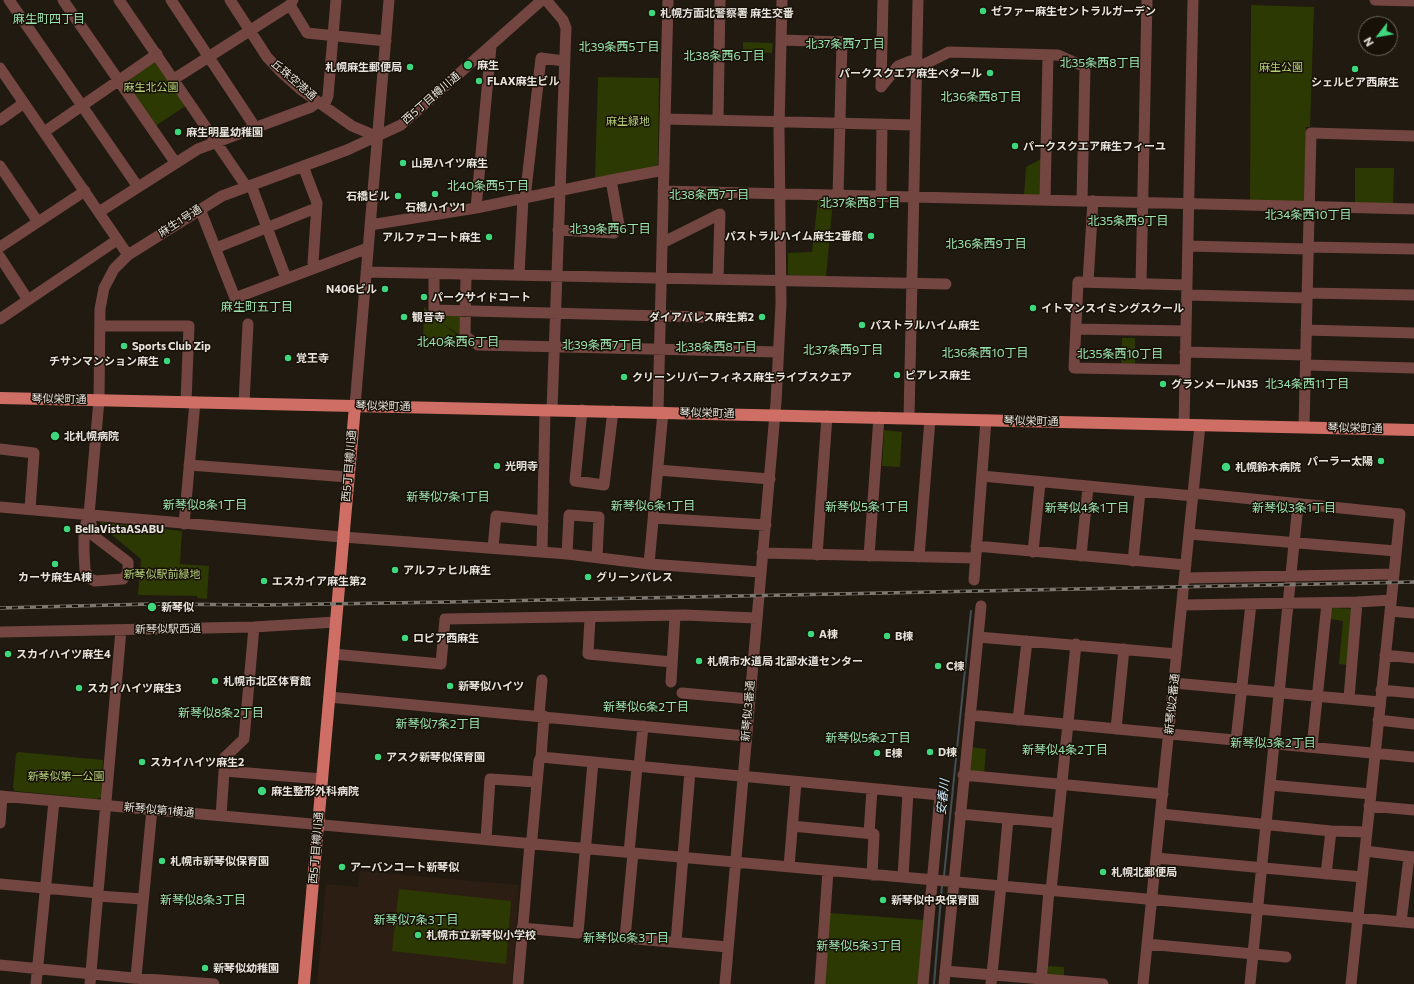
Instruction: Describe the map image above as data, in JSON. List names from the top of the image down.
{
  "streets": {
    "main road": ["西5丁目樽川通", "琴似栄町通"],
    "street": [
      "丘珠空港通",
      "麻生1号通",
      "新琴似駅西通",
      "新琴似2番通",
      "新琴似3番通",
      "新琴似第1横通"
    ]
  },
  "crossings": [
    ["丘珠空港通", "西5丁目樽川通"],
    ["丘珠空港通", "麻生1号通"],
    ["西5丁目樽川通", "麻生1号通"],
    ["西5丁目樽川通", "琴似栄町通"],
    ["西5丁目樽川通", "新琴似駅西通"],
    ["西5丁目樽川通", "新琴似第1横通"],
    ["麻生1号通", "琴似栄町通"],
    ["琴似栄町通", "新琴似2番通"],
    ["琴似栄町通", "新琴似3番通"],
    ["新琴似2番通", "新琴似第1横通"],
    ["新琴似3番通", "新琴似第1横通"]
  ],
  "districts": [
    "麻生町四丁目",
    "北37条西7丁目",
    "北39条西5丁目",
    "北38条西6丁目",
    "北35条西8丁目",
    "北36条西8丁目",
    "北40条西5丁目",
    "北38条西7丁目",
    "北37条西8丁目",
    "北34条西10丁目",
    "北35条西9丁目",
    "北39条西6丁目",
    "北36条西9丁目",
    "麻生町五丁目",
    "北40条西6丁目",
    "北39条西7丁目",
    "北38条西8丁目",
    "北37条西9丁目",
    "北36条西10丁目",
    "北35条西10丁目",
    "北34条西11丁目",
    "新琴似7条1丁目",
    "新琴似8条1丁目",
    "新琴似6条1丁目",
    "新琴似5条1丁目",
    "新琴似4条1丁目",
    "新琴似3条1丁目",
    "新琴似6条2丁目",
    "新琴似8条2丁目",
    "新琴似7条2丁目",
    "新琴似5条2丁目",
    "新琴似3条2丁目",
    "新琴似4条2丁目",
    "新琴似8条3丁目",
    "新琴似7条3丁目",
    "新琴似6条3丁目",
    "新琴似5条3丁目"
  ],
  "water": ["安春川"],
  "parks": [
    "麻生公園",
    "麻生北公園",
    "麻生緑地",
    "新琴似駅前緑地",
    "新琴似第一公園"
  ],
  "places": [
    "ゼファー麻生セントラルガーデン",
    "札幌方面北警察署 麻生交番",
    "麻生",
    "札幌麻生郵便局",
    "シェルピア西麻生",
    "パークスクエア麻生ペタール",
    "FLAX麻生ビル",
    "麻生明星幼稚園",
    "パークスクエア麻生フィーユ",
    "山晃ハイツ麻生",
    "石橋ハイツ1",
    "石橋ビル",
    "パストラルハイム麻生2番館",
    "アルファコート麻生",
    "N406ビル",
    "パークサイドコート",
    "イトマンスイミングスクール",
    "観音寺",
    "ダイアパレス麻生第2",
    "パストラルハイム麻生",
    "Sports Club Zip",
    "覚王寺",
    "チサンマンション麻生",
    "ピアレス麻生",
    "クリーンリバーフィネス麻生ライブスクエア",
    "グランメールN35",
    "北札幌病院",
    "パーラー太陽",
    "光明寺",
    "札幌鈴木病院",
    "BellaVistaASABU",
    "カーサ麻生A棟",
    "アルファヒル麻生",
    "グリーンパレス",
    "エスカイア麻生第2",
    "新琴似",
    "A棟",
    "B棟",
    "ロピア西麻生",
    "スカイハイツ麻生4",
    "札幌市水道局 北部水道センター",
    "C棟",
    "札幌市北区体育館",
    "新琴似ハイツ",
    "スカイハイツ麻生3",
    "D棟",
    "E棟",
    "アスク新琴似保育園",
    "スカイハイツ麻生2",
    "麻生整形外科病院",
    "札幌市新琴似保育園",
    "アーバンコート新琴似",
    "札幌北郵便局",
    "新琴似中央保育園",
    "札幌市立新琴似小学校",
    "新琴似幼稚園"
  ],
  "north": "bottom left"
}
